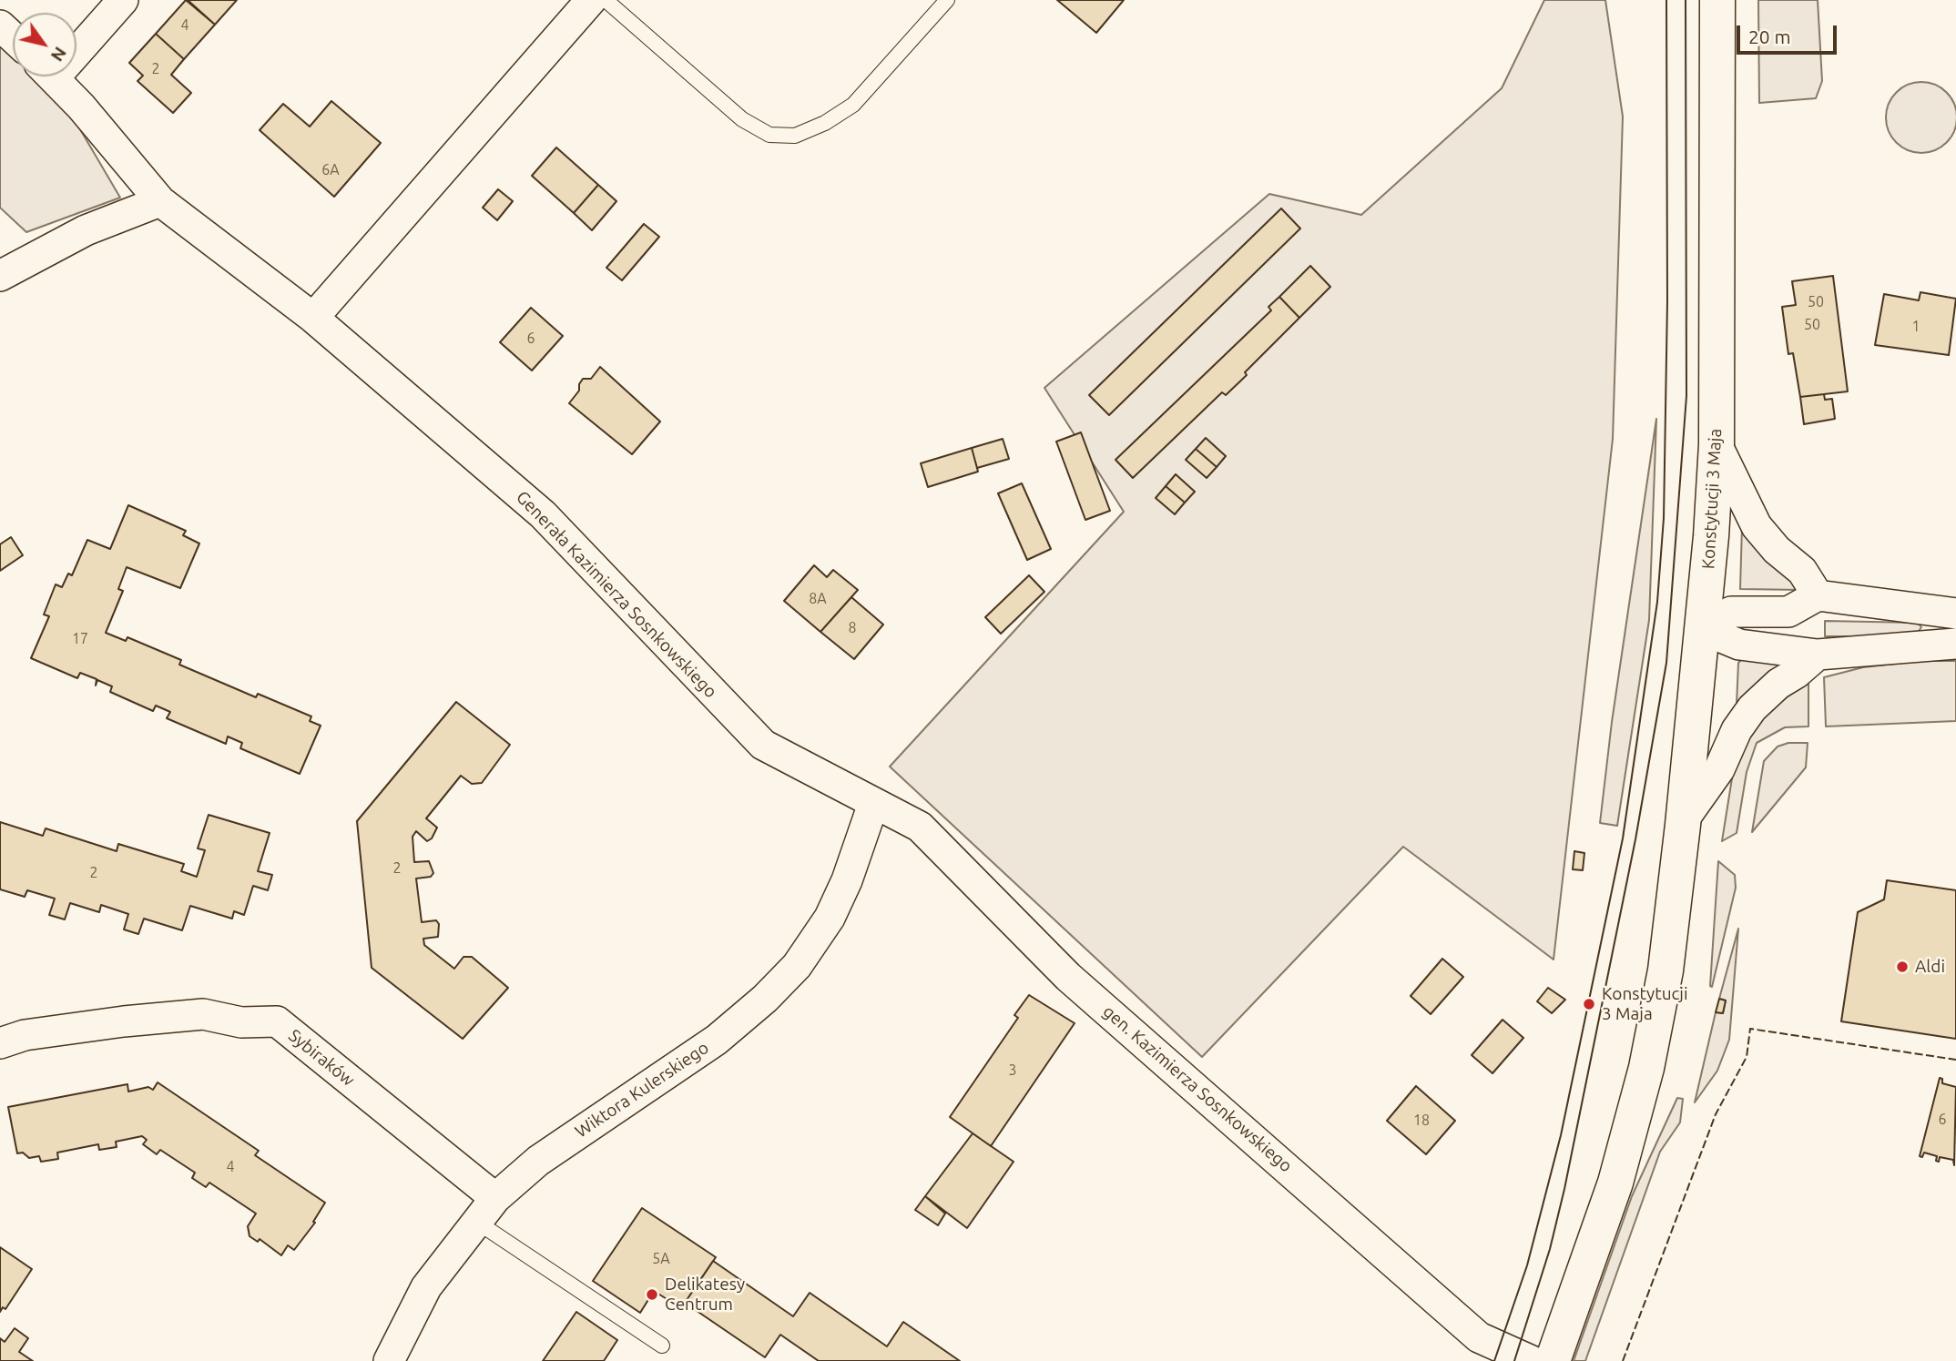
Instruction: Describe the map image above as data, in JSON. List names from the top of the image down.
{
  "streets": {
    "street": [
      "Konstytucji 3 Maja",
      "Generała Kazimierza Sosnkowskiego",
      "Sybiraków",
      "gen. Kazimierza Sosnkowskiego",
      "Wiktora Kulerskiego"
    ]
  },
  "crossings": [
    ["Generała Kazimierza Sosnkowskiego", "gen. Kazimierza Sosnkowskiego"],
    ["Generała Kazimierza Sosnkowskiego", "Wiktora Kulerskiego"],
    ["Sybiraków", "Wiktora Kulerskiego"],
    ["gen. Kazimierza Sosnkowskiego", "Wiktora Kulerskiego"]
  ],
  "places": ["Aldi", "Konstytucji 3 Maja", "Delikatesy Centrum"],
  "house_numbers": [
    "4",
    "2",
    "6A",
    "50",
    "50",
    "1",
    "6",
    "8A",
    "8",
    "17",
    "2",
    "2",
    "3",
    "6",
    "18",
    "4",
    "5A"
  ],
  "scale_bar": "20 m",
  "north": "bottom right"
}
